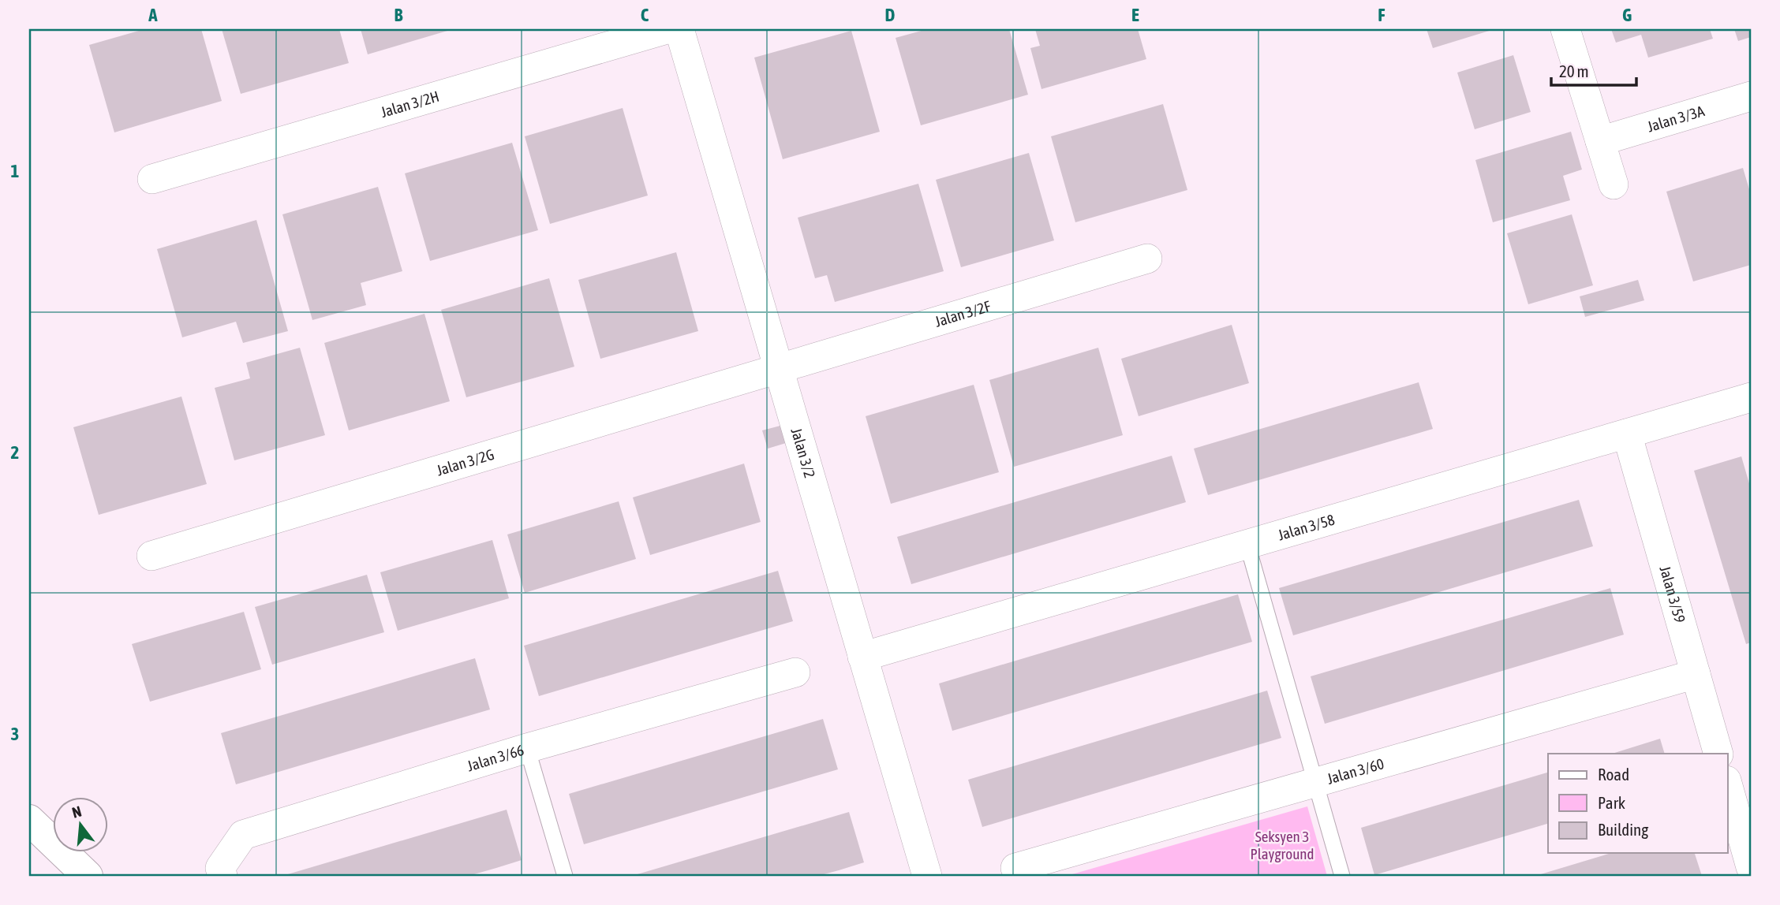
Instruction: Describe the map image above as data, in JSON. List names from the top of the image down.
{
  "streets": {
    "street": [
      "Jalan 3/2H",
      "Jalan 3/3A",
      "Jalan 3/2F",
      "Jalan 3/2",
      "Jalan 3/2G",
      "Jalan 3/58",
      "Jalan 3/59",
      "Jalan 3/66",
      "Jalan 3/60"
    ]
  },
  "crossings": [
    ["Jalan 3/2F", "Jalan 3/2"],
    ["Jalan 3/2F", "Jalan 3/2G"],
    ["Jalan 3/2", "Jalan 3/2G"],
    ["Jalan 3/2", "Jalan 3/58"],
    ["Jalan 3/58", "Jalan 3/59"],
    ["Jalan 3/59", "Jalan 3/60"]
  ],
  "parks": ["Seksyen 3 Playground"],
  "legend": ["Road", "Park", "Building"],
  "scale_bar": "20 m",
  "north": "top",
  "grid": {
    "columns": [
      "A",
      "B",
      "C",
      "D",
      "E",
      "F",
      "G"
    ],
    "rows": ["1", "2", "3"]
  }
}
